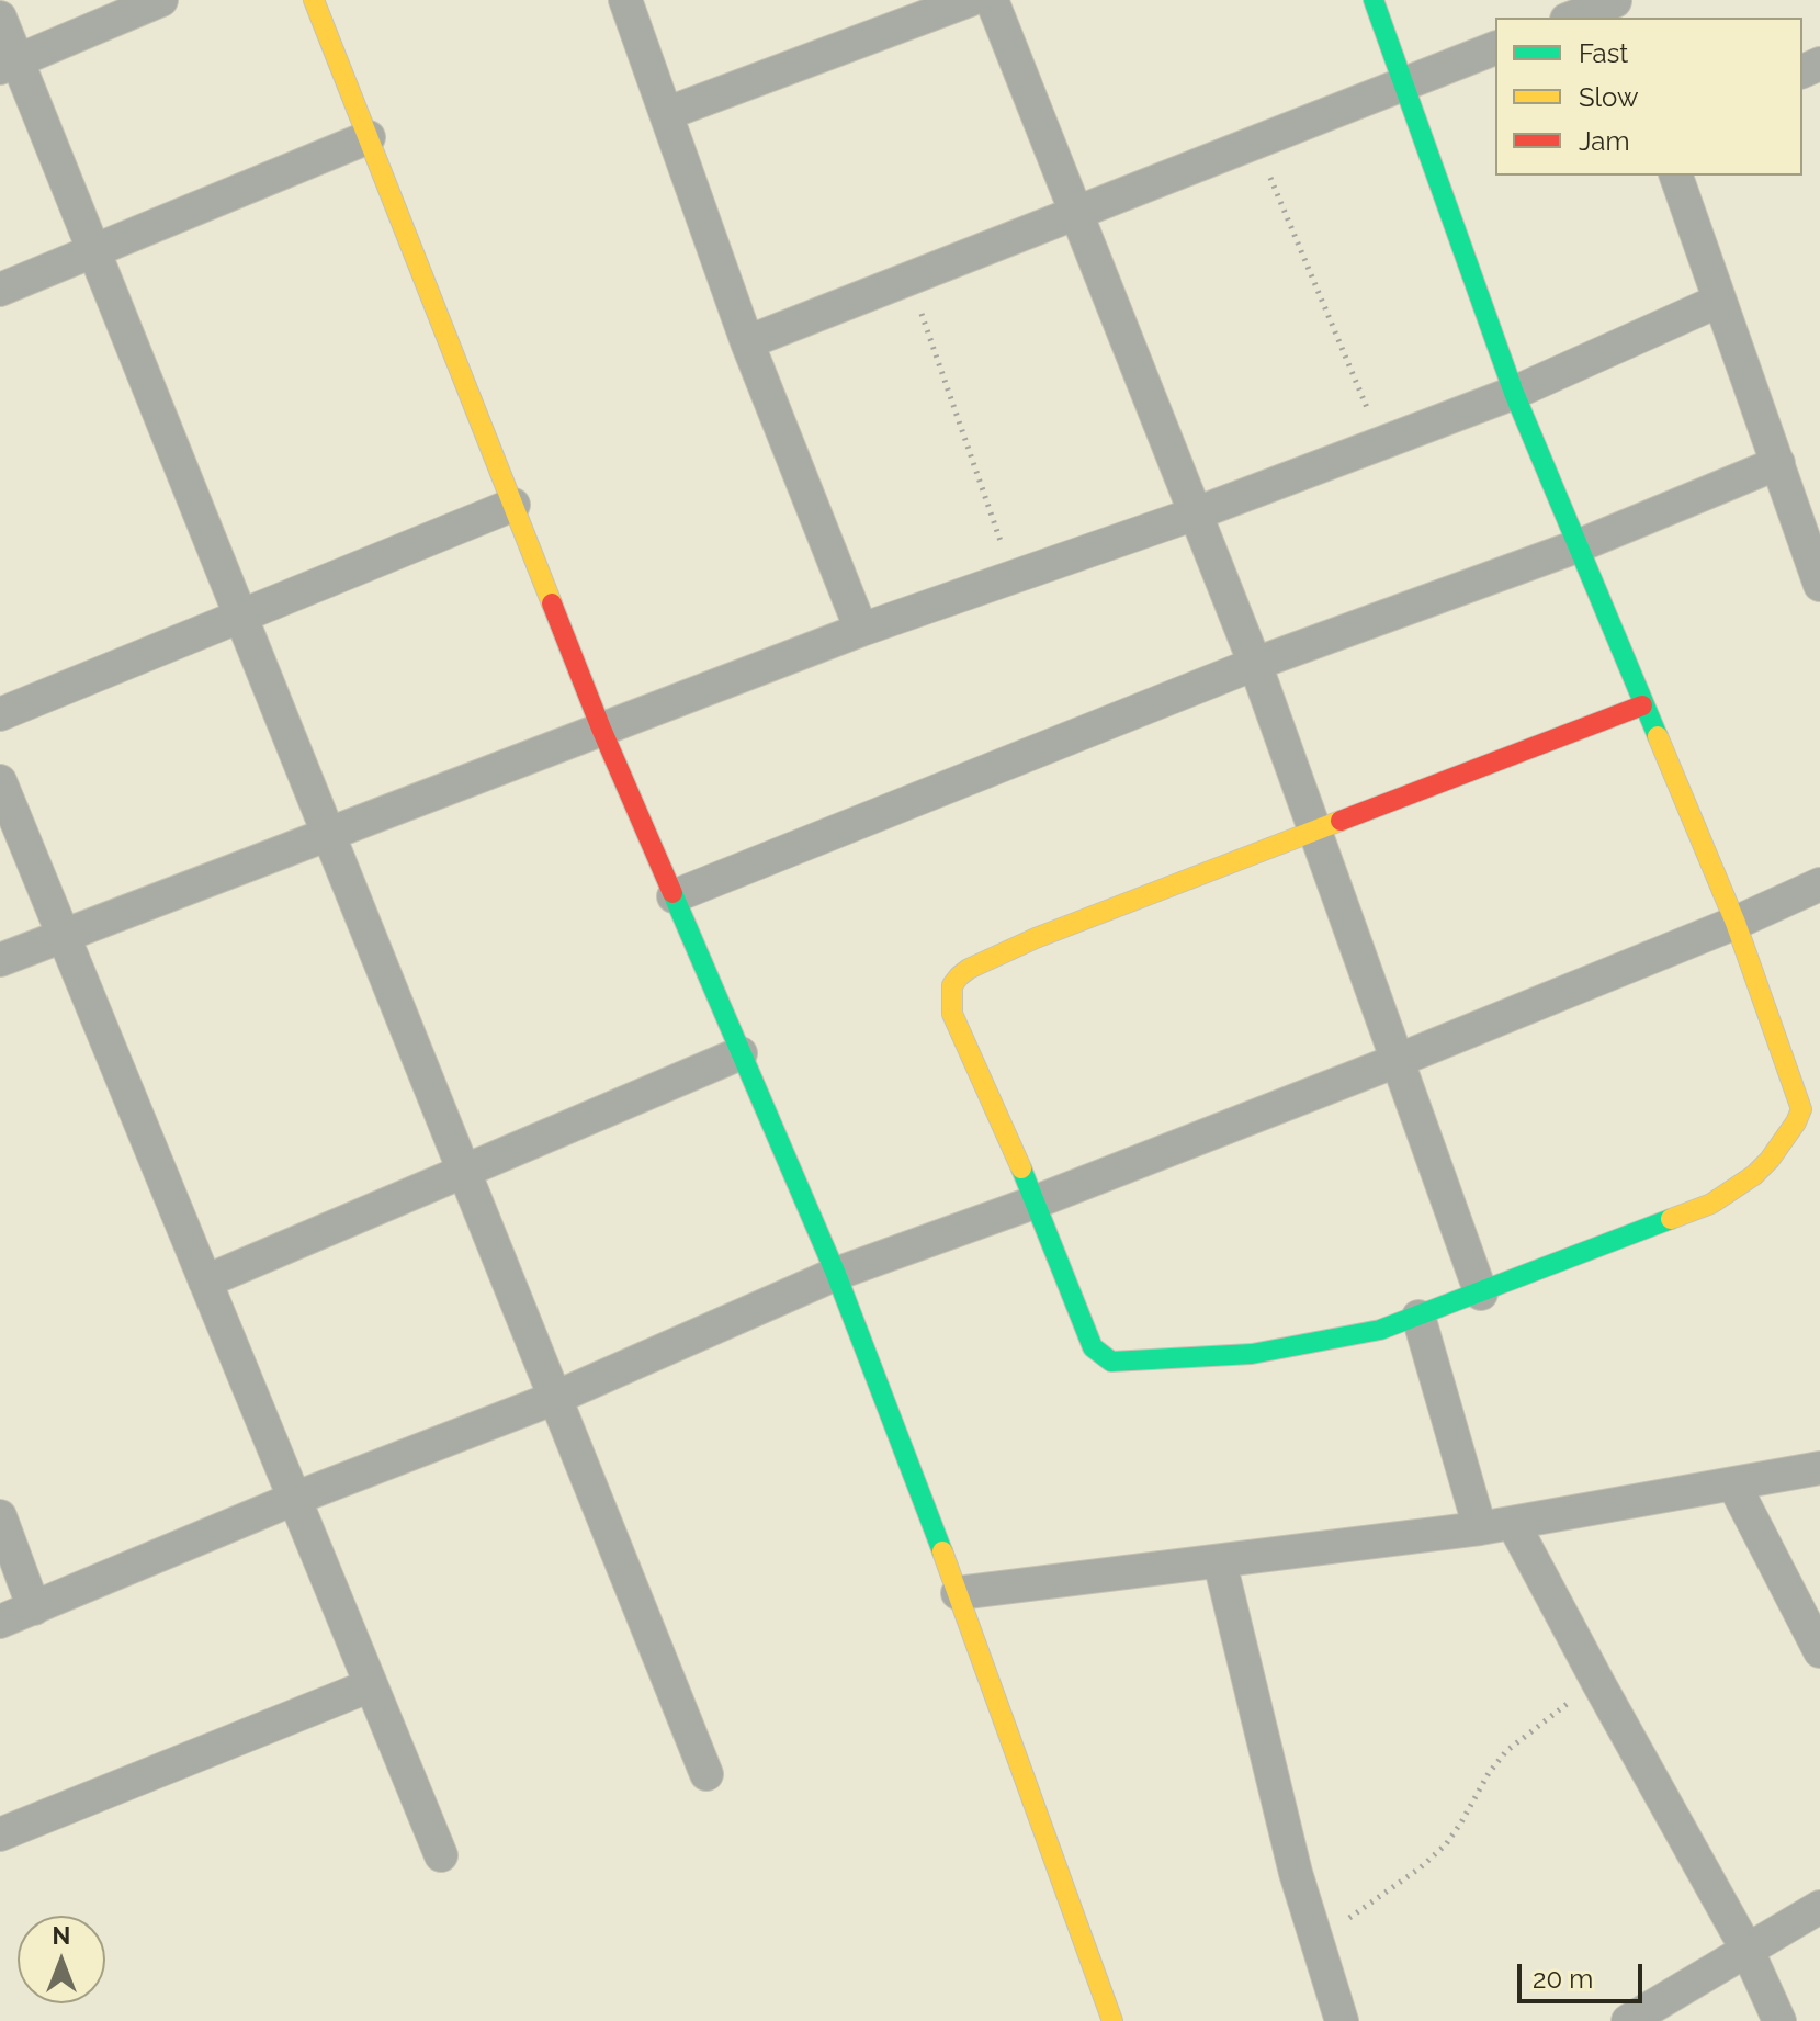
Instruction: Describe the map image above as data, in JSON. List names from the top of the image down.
{
  "legend": ["Fast", "Slow", "Jam"],
  "scale_bar": "20 m",
  "north": "top"
}
